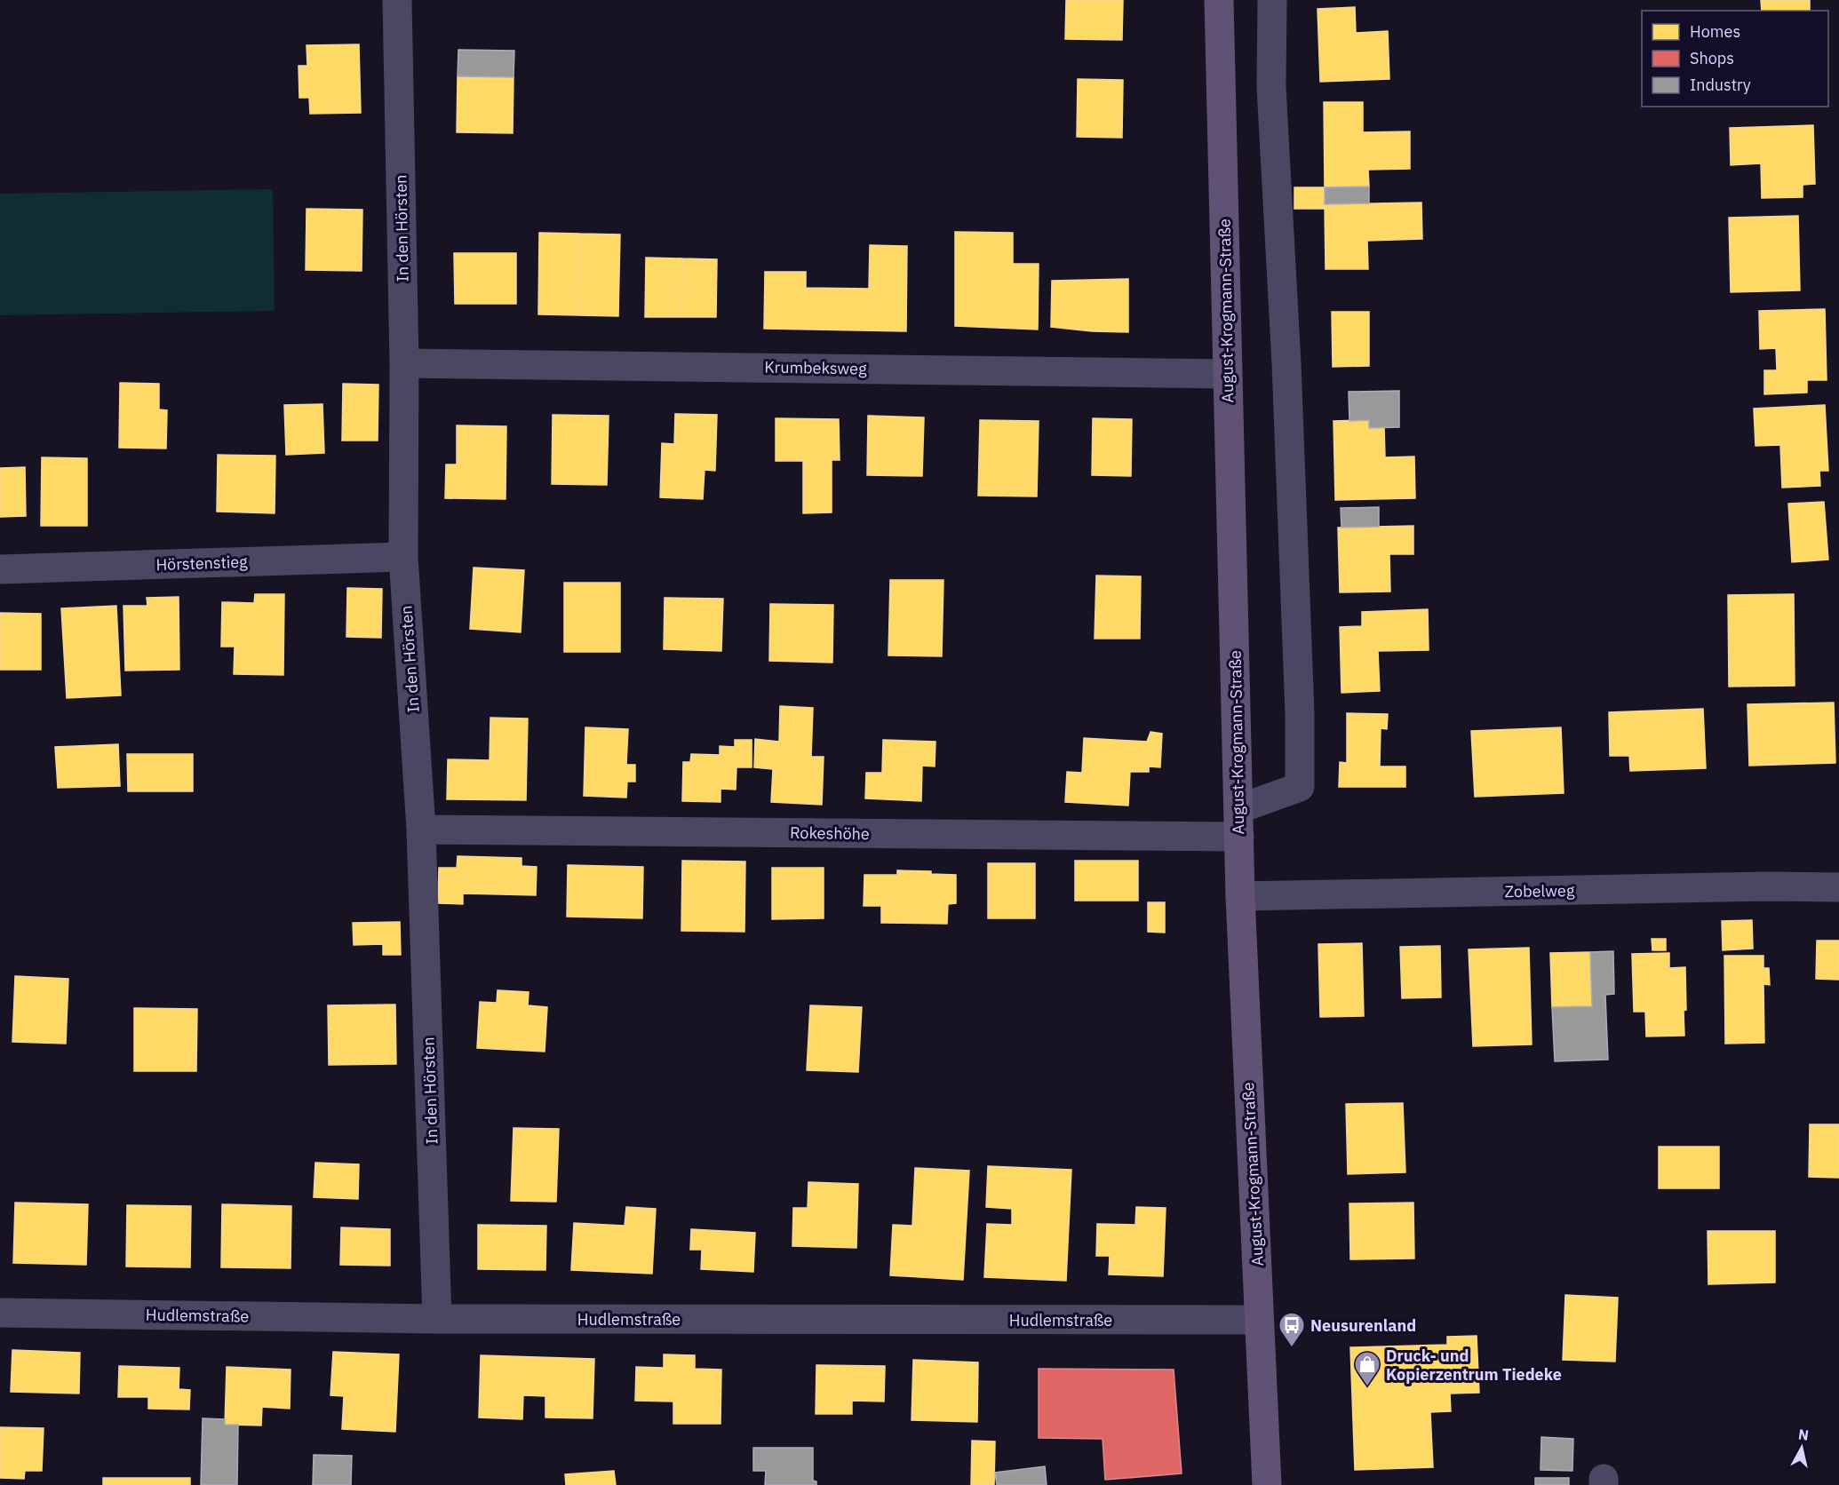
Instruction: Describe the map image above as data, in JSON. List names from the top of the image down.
{
  "streets": {
    "main road": ["August-Krogmann-Straße"],
    "street": [
      "In den Hörsten",
      "Krumbeksweg",
      "Hörstenstieg",
      "Rokeshöhe",
      "Zobelweg",
      "Hudlemstraße"
    ]
  },
  "crossings": [
    ["In den Hörsten", "Krumbeksweg"],
    ["In den Hörsten", "Hörstenstieg"],
    ["In den Hörsten", "Rokeshöhe"],
    ["In den Hörsten", "Hudlemstraße"],
    ["August-Krogmann-Straße", "Krumbeksweg"],
    ["August-Krogmann-Straße", "Rokeshöhe"],
    ["August-Krogmann-Straße", "Zobelweg"],
    ["August-Krogmann-Straße", "Hudlemstraße"]
  ],
  "places": {
    "bus stop": ["Neusurenland"],
    "shop": ["Druck- und Kopierzentrum Tiedeke"]
  },
  "legend": ["Homes", "Shops", "Industry"],
  "north": "top"
}
